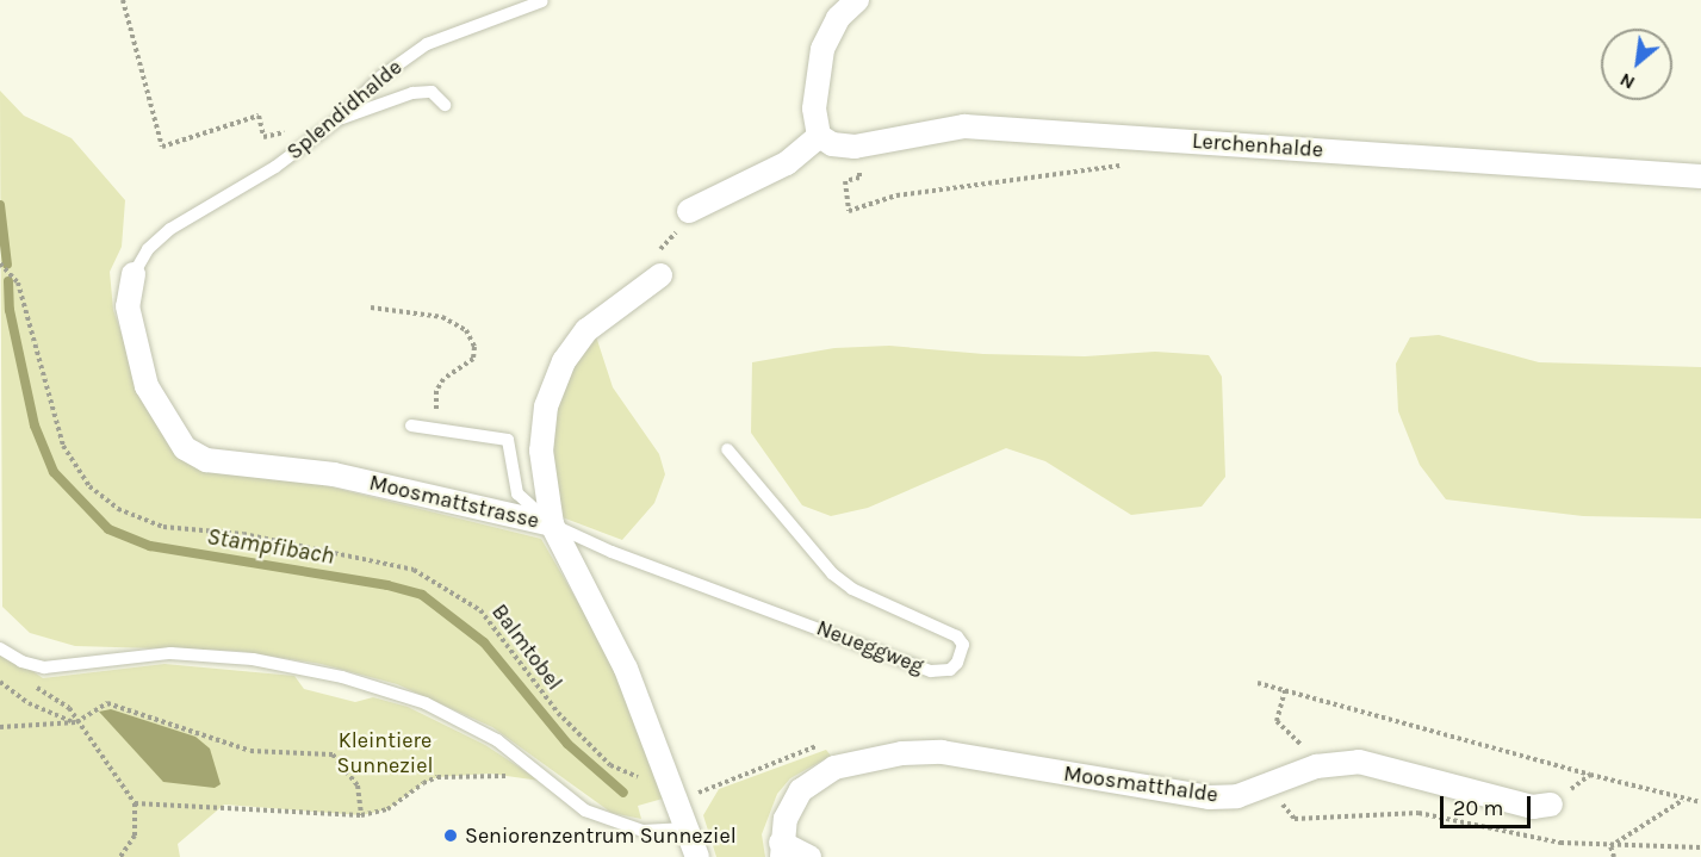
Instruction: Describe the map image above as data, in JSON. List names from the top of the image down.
{
  "streets": {
    "street": ["Lerchenhalde", "Moosmattstrasse", "Moosmatthalde"],
    "lane": ["Splendidhalde", "Neueggweg"],
    "path": ["Balmtobel"]
  },
  "crossings": [
    ["Splendidhalde", "Moosmattstrasse"],
    ["Moosmattstrasse", "Balmtobel"],
    ["Moosmattstrasse", "Neueggweg"]
  ],
  "water": ["Stampfibach"],
  "parks": ["Kleintiere Sunneziel"],
  "places": ["Seniorenzentrum Sunneziel"],
  "scale_bar": "20 m",
  "north": "bottom left"
}
